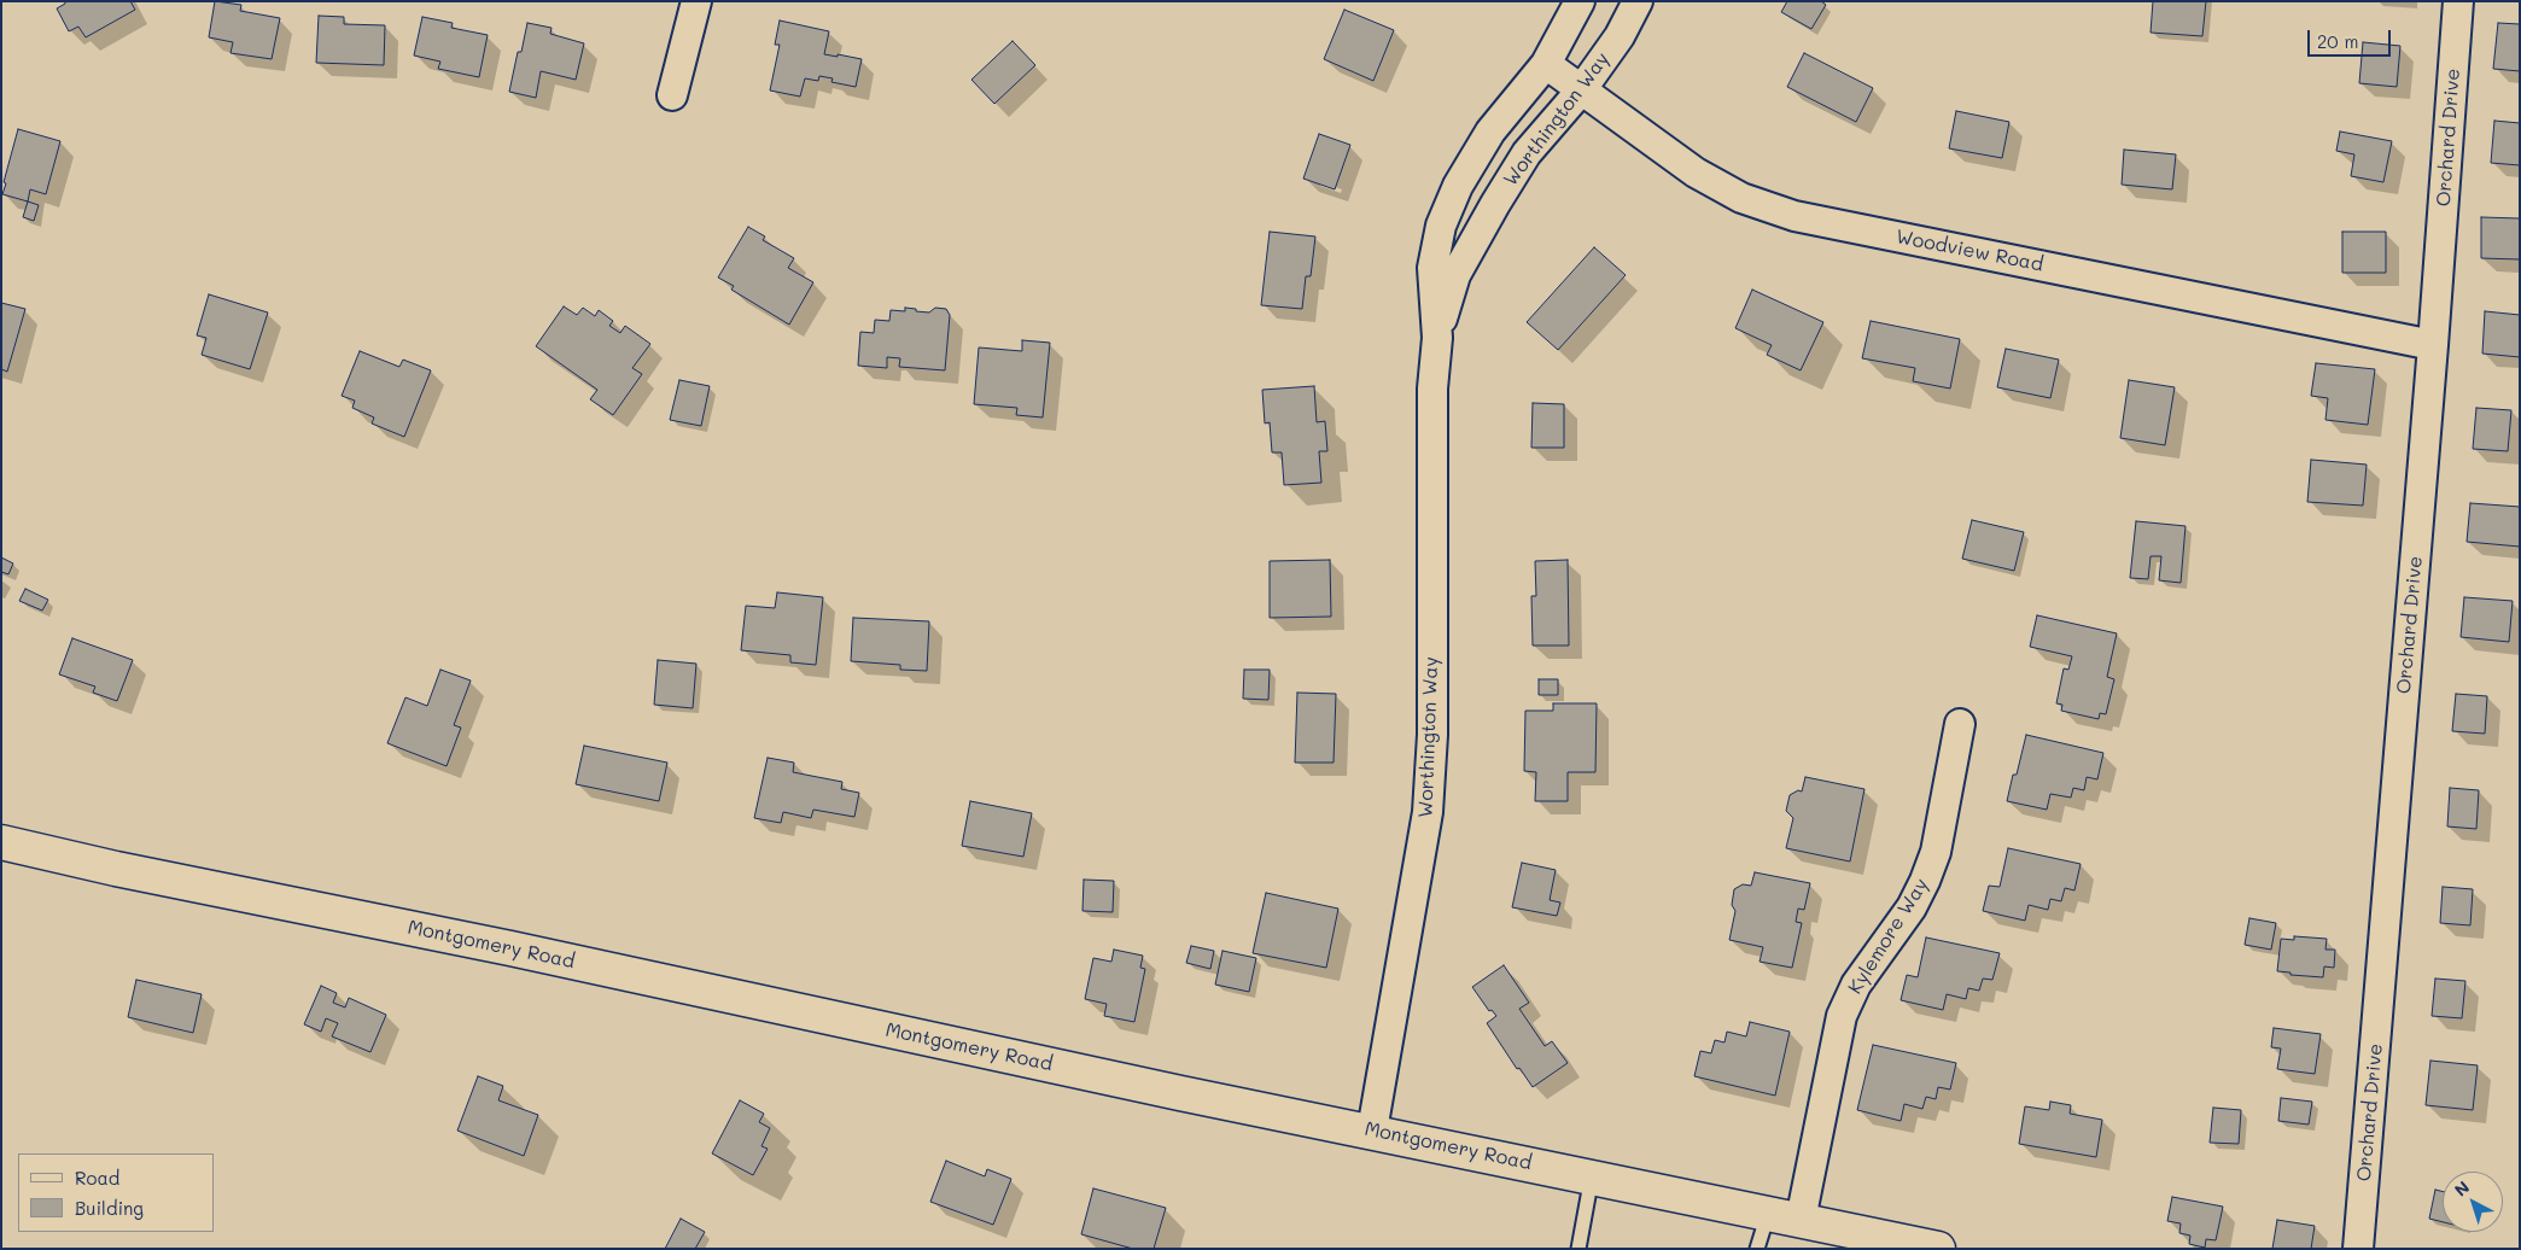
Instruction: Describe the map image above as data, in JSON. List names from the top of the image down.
{
  "streets": {
    "main road": ["Montgomery Road"],
    "street": [
      "Worthington Way",
      "Orchard Drive",
      "Woodview Road",
      "Kylemore Way"
    ]
  },
  "crossings": [
    ["Worthington Way", "Woodview Road"],
    ["Worthington Way", "Montgomery Road"],
    ["Orchard Drive", "Woodview Road"],
    ["Kylemore Way", "Montgomery Road"]
  ],
  "legend": ["Road", "Building"],
  "scale_bar": "20 m",
  "north": "top left"
}
